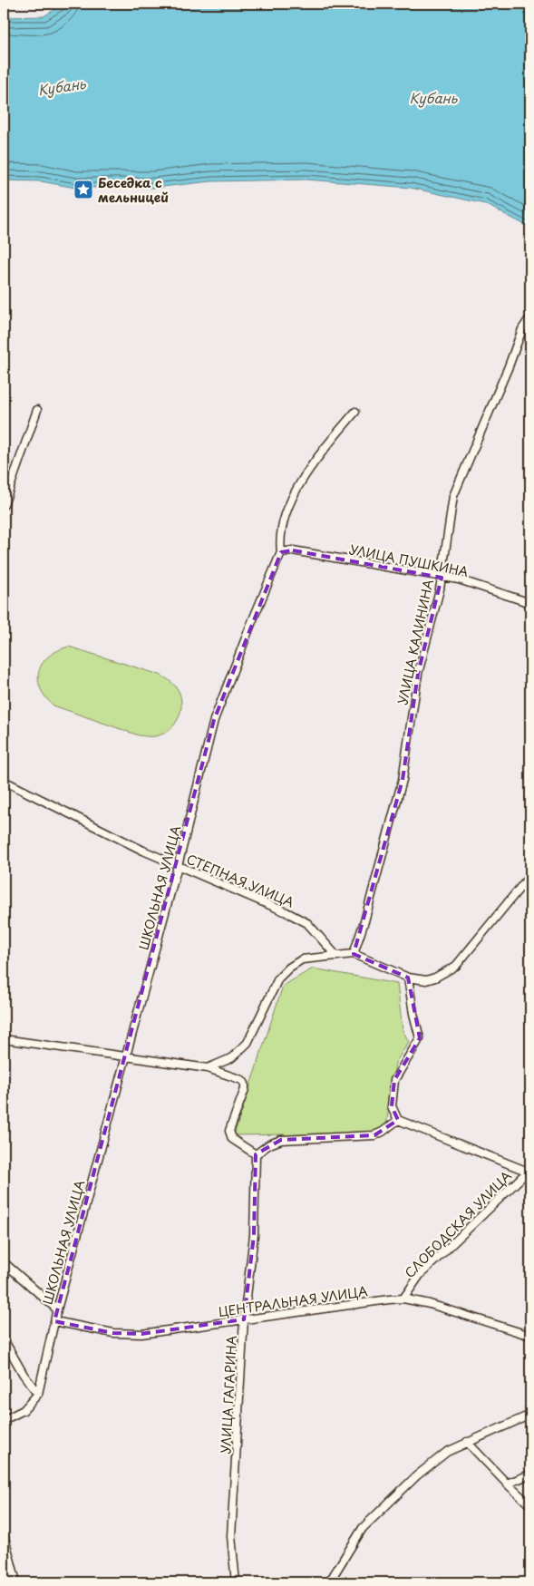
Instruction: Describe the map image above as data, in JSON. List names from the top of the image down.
{
  "streets": {
    "street": [
      "УЛИЦА ПУШКИНА",
      "УЛИЦА КАЛИНИНА",
      "СТЕПНАЯ УЛИЦА",
      "ШКОЛЬНАЯ УЛИЦА",
      "СЛОБОДСКАЯ УЛИЦА",
      "ЦЕНТРАЛЬНАЯ УЛИЦА",
      "УЛИЦА ГАГАРИНА"
    ]
  },
  "crossings": [
    ["УЛИЦА ПУШКИНА", "УЛИЦА КАЛИНИНА"],
    ["УЛИЦА ПУШКИНА", "ШКОЛЬНАЯ УЛИЦА"],
    ["СТЕПНАЯ УЛИЦА", "ШКОЛЬНАЯ УЛИЦА"],
    ["ШКОЛЬНАЯ УЛИЦА", "ЦЕНТРАЛЬНАЯ УЛИЦА"],
    ["СЛОБОДСКАЯ УЛИЦА", "ЦЕНТРАЛЬНАЯ УЛИЦА"],
    ["ЦЕНТРАЛЬНАЯ УЛИЦА", "УЛИЦА ГАГАРИНА"]
  ],
  "water": ["Кубань"],
  "places": {
    "place": ["Беседка с мельницей"]
  }
}
